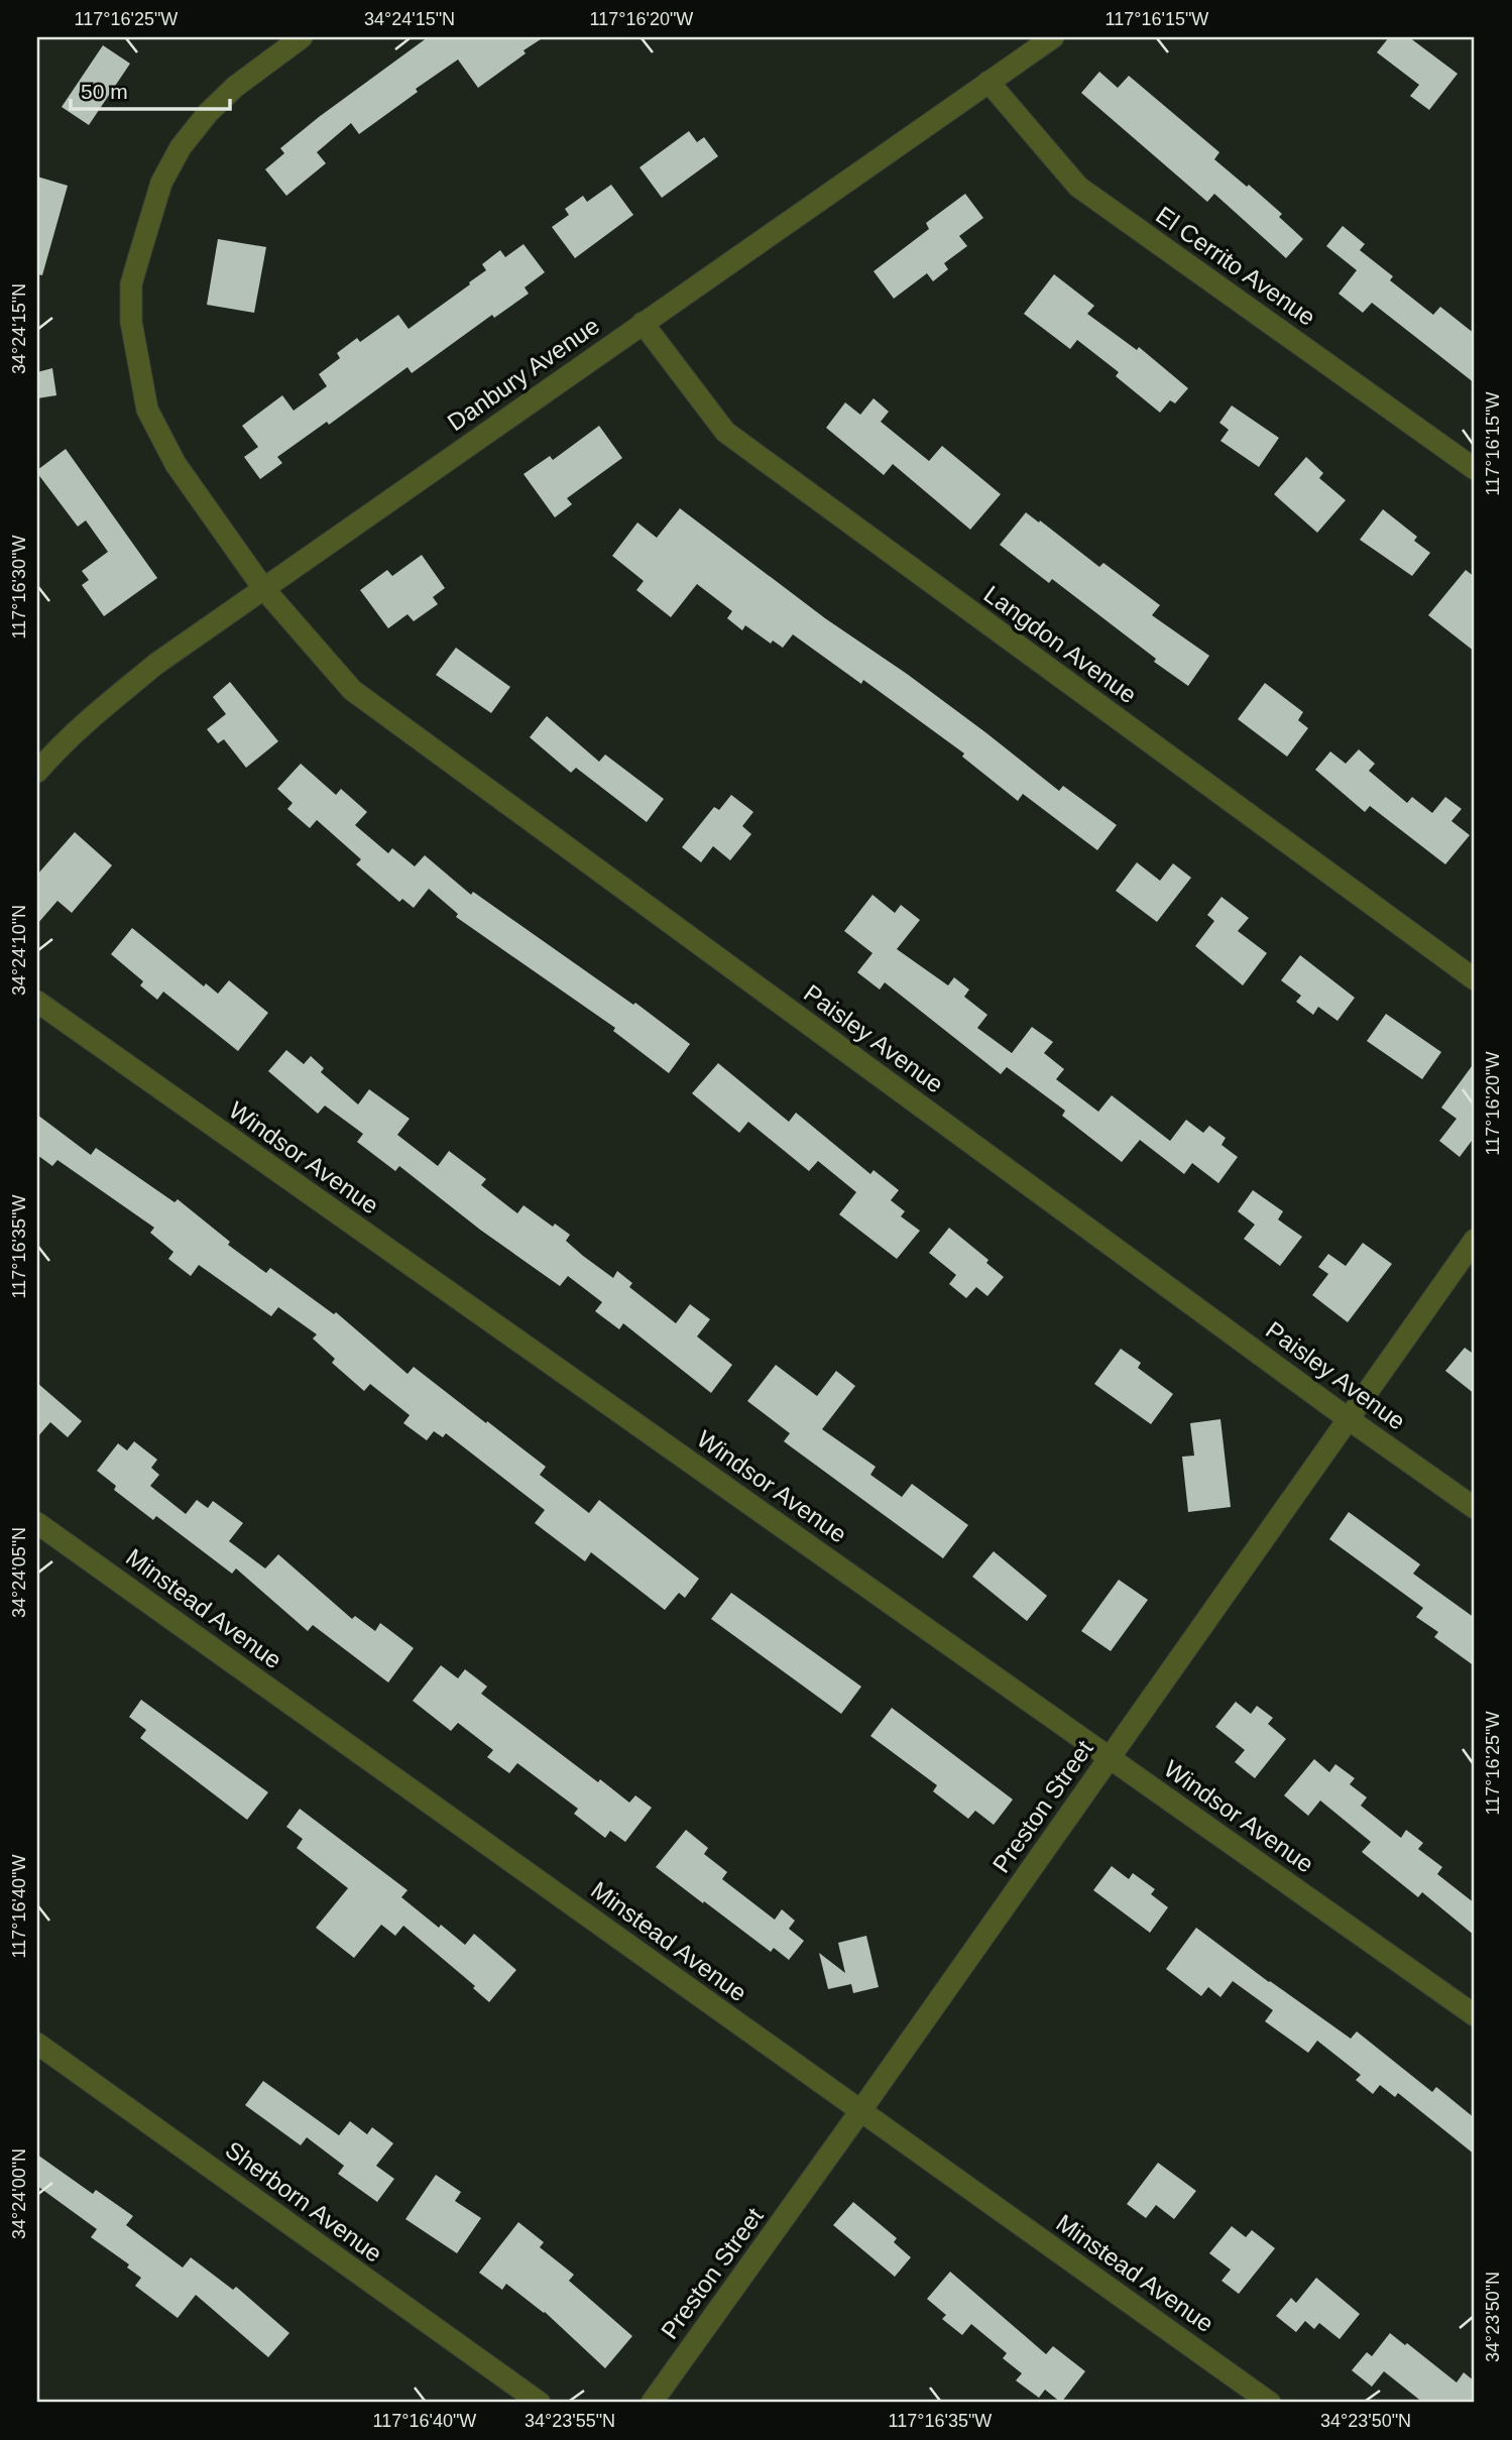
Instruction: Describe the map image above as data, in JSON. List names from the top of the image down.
{
  "streets": {
    "street": [
      "El Cerrito Avenue",
      "Danbury Avenue",
      "Langdon Avenue",
      "Paisley Avenue",
      "Windsor Avenue",
      "Minstead Avenue",
      "Preston Street",
      "Sherborn Avenue"
    ]
  },
  "crossings": [
    ["El Cerrito Avenue", "Danbury Avenue"],
    ["Danbury Avenue", "Langdon Avenue"],
    ["Danbury Avenue", "Paisley Avenue"],
    ["Paisley Avenue", "Preston Street"],
    ["Windsor Avenue", "Preston Street"],
    ["Minstead Avenue", "Preston Street"]
  ],
  "scale_bar": "50 m",
  "coordinates": [
    "117°16'25\"W",
    "34°24'15\"N",
    "117°16'20\"W",
    "117°16'15\"W",
    "117°16'30\"W",
    "34°24'10\"N",
    "117°16'35\"W",
    "34°24'05\"N",
    "117°16'40\"W",
    "34°24'00\"N",
    "34°23'50\"N",
    "34°23'55\"N"
  ]
}
